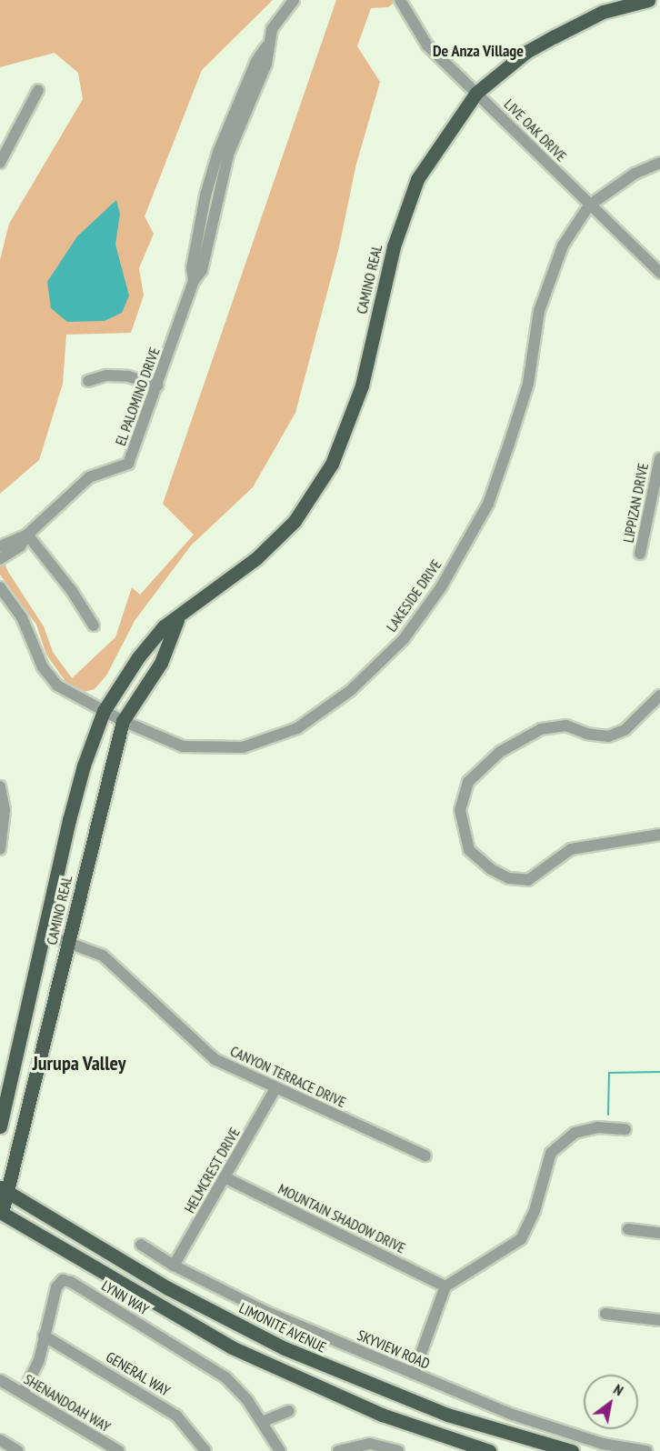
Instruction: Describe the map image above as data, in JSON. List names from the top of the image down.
{
  "streets": {
    "main road": ["CAMINO REAL", "LIMONITE AVENUE"],
    "street": [
      "LIVE OAK DRIVE",
      "EL PALOMINO DRIVE",
      "LIPPIZAN DRIVE",
      "LAKESIDE DRIVE",
      "CANYON TERRACE DRIVE",
      "HELMCREST DRIVE",
      "MOUNTAIN SHADOW DRIVE",
      "LYNN WAY",
      "SKYVIEW ROAD",
      "GENERAL WAY",
      "SHENANDOAH WAY"
    ]
  },
  "crossings": [
    ["LIVE OAK DRIVE", "CAMINO REAL"],
    ["LIVE OAK DRIVE", "LAKESIDE DRIVE"],
    ["CAMINO REAL", "LAKESIDE DRIVE"],
    ["CAMINO REAL", "CANYON TERRACE DRIVE"],
    ["CAMINO REAL", "LIMONITE AVENUE"],
    ["CANYON TERRACE DRIVE", "HELMCREST DRIVE"],
    ["HELMCREST DRIVE", "MOUNTAIN SHADOW DRIVE"],
    ["HELMCREST DRIVE", "SKYVIEW ROAD"],
    ["LYNN WAY", "GENERAL WAY"],
    ["LYNN WAY", "SHENANDOAH WAY"]
  ],
  "districts": ["De Anza Village", "Jurupa Valley"],
  "north": "top right"
}
